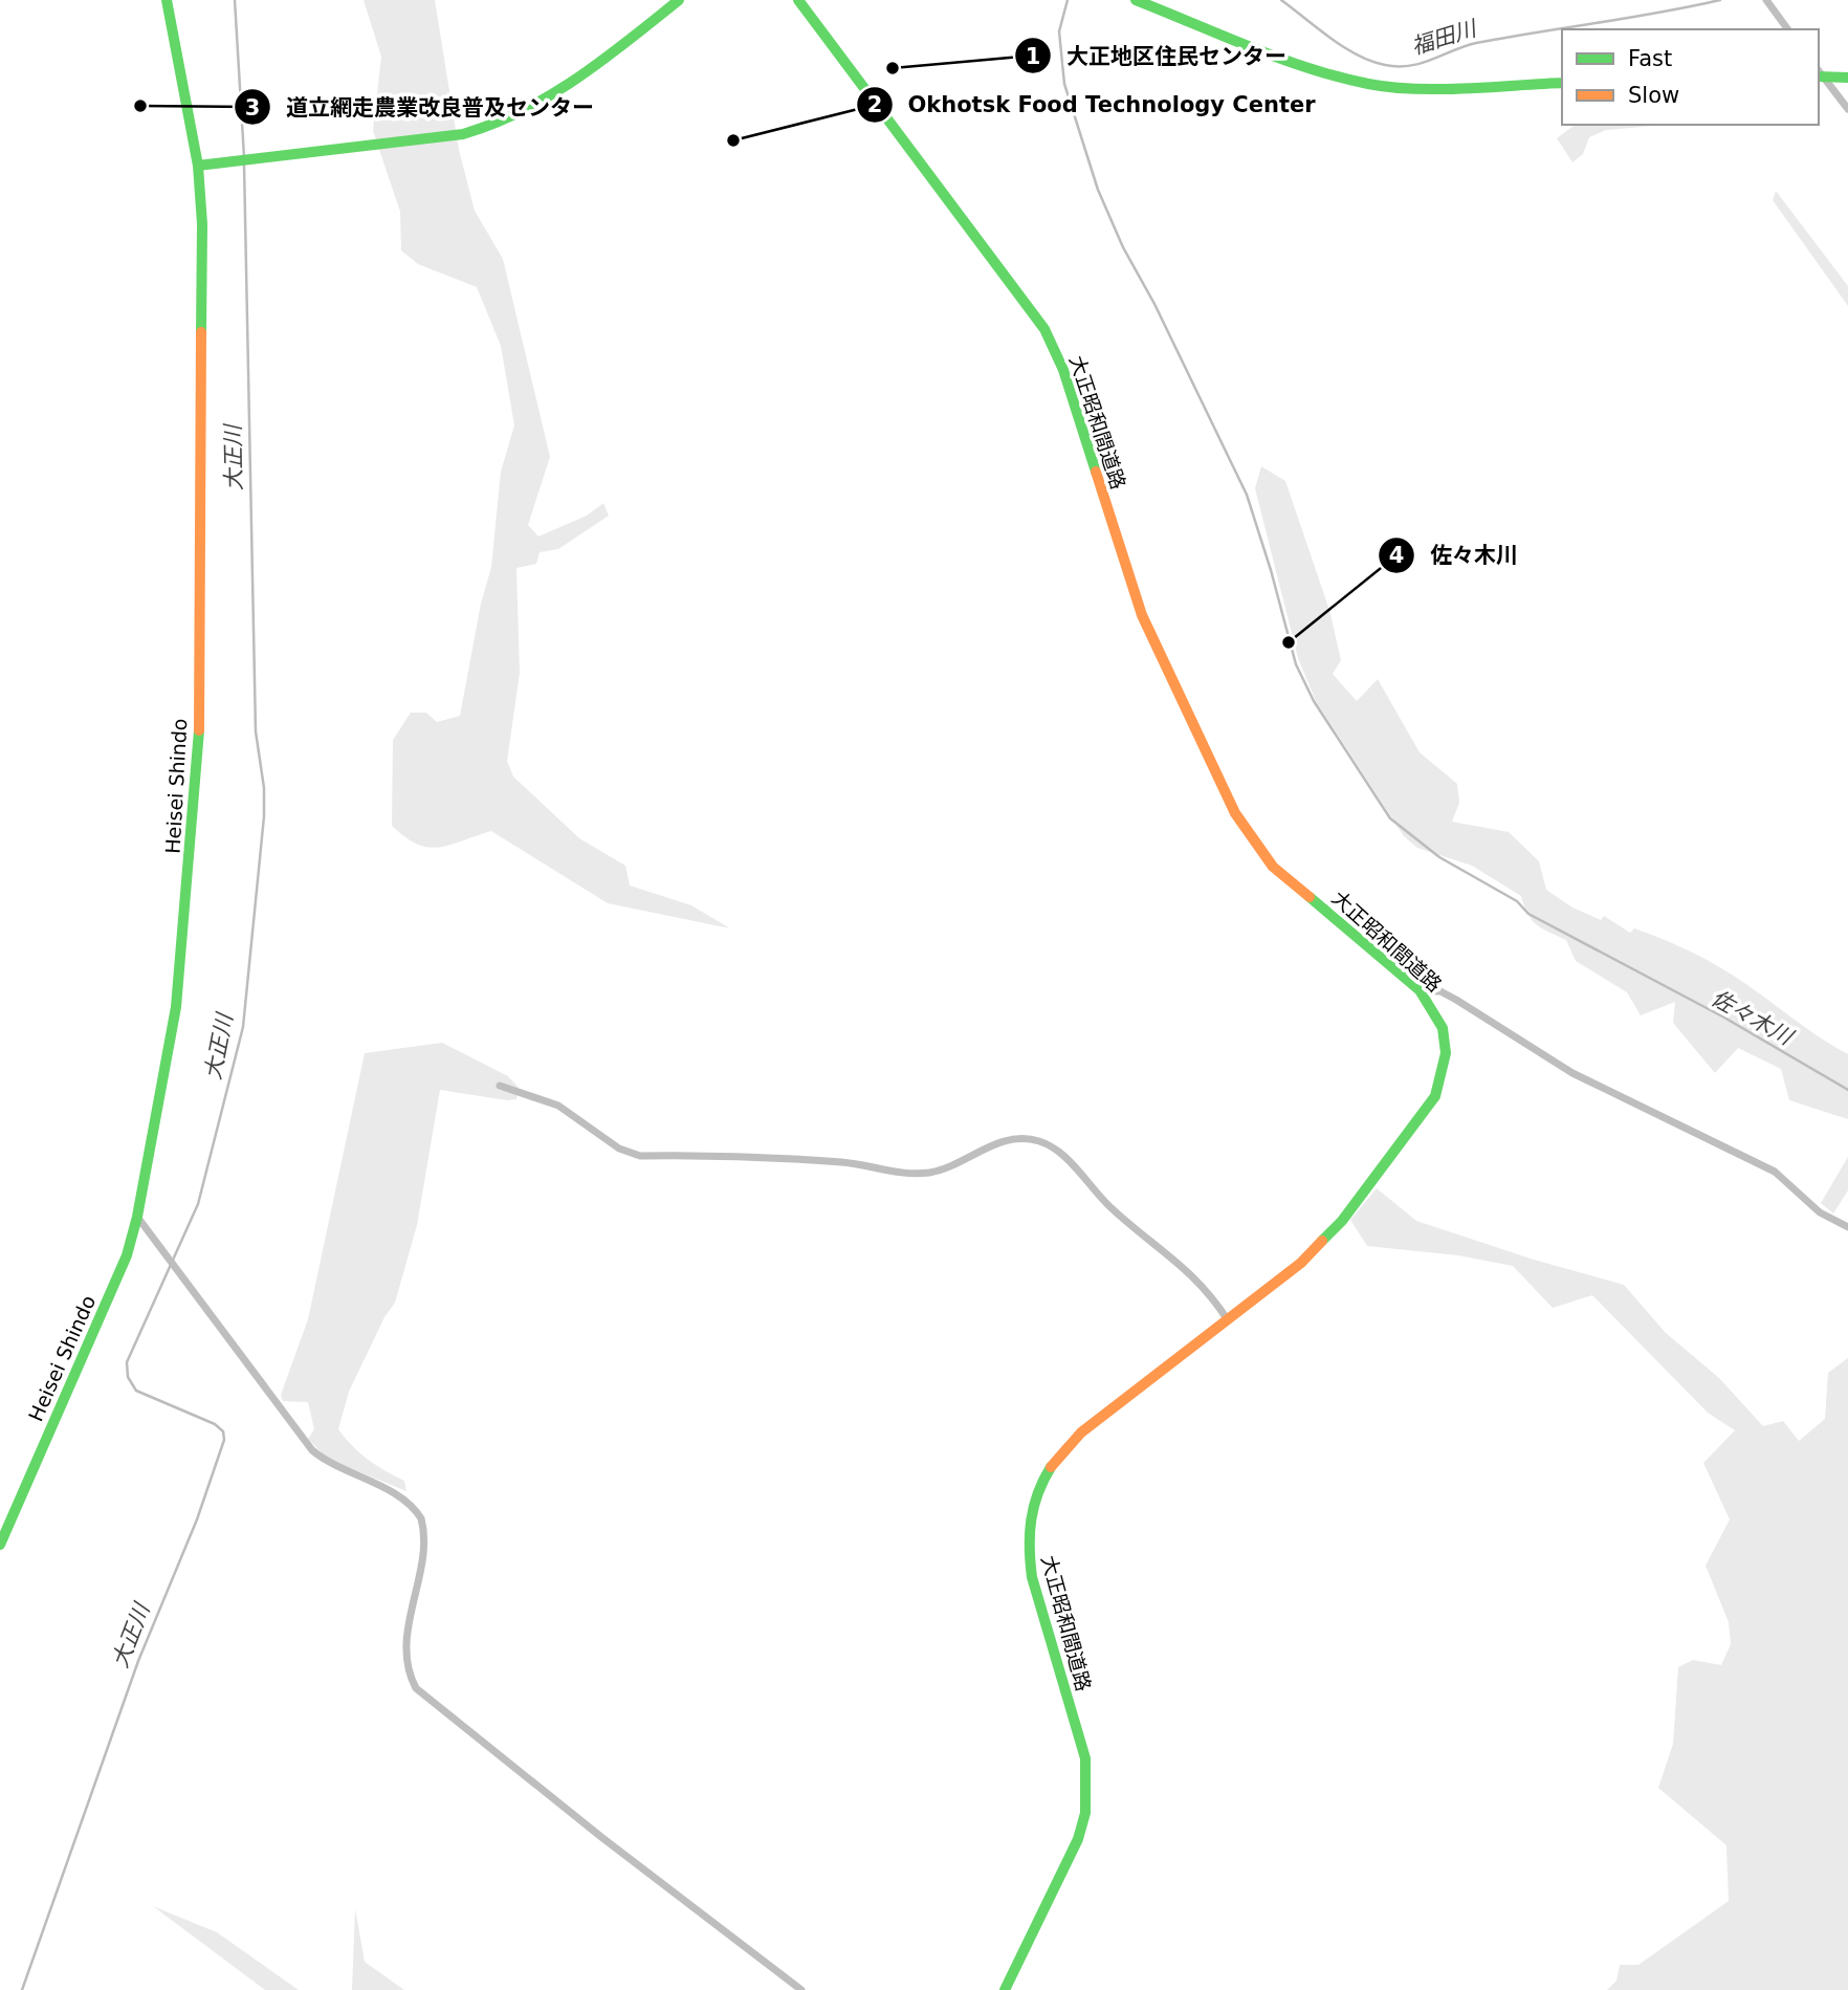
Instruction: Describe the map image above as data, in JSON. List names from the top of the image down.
{
  "streets": {
    "street": ["大正昭和間道路", "Heisei Shindo"]
  },
  "water": ["福田川", "大正川", "佐々木川"],
  "places": [
    "大正地区住民センター",
    "道立網走農業改良普及センター",
    "Okhotsk Food Technology Center",
    "佐々木川"
  ],
  "legend": ["Fast", "Slow"]
}
